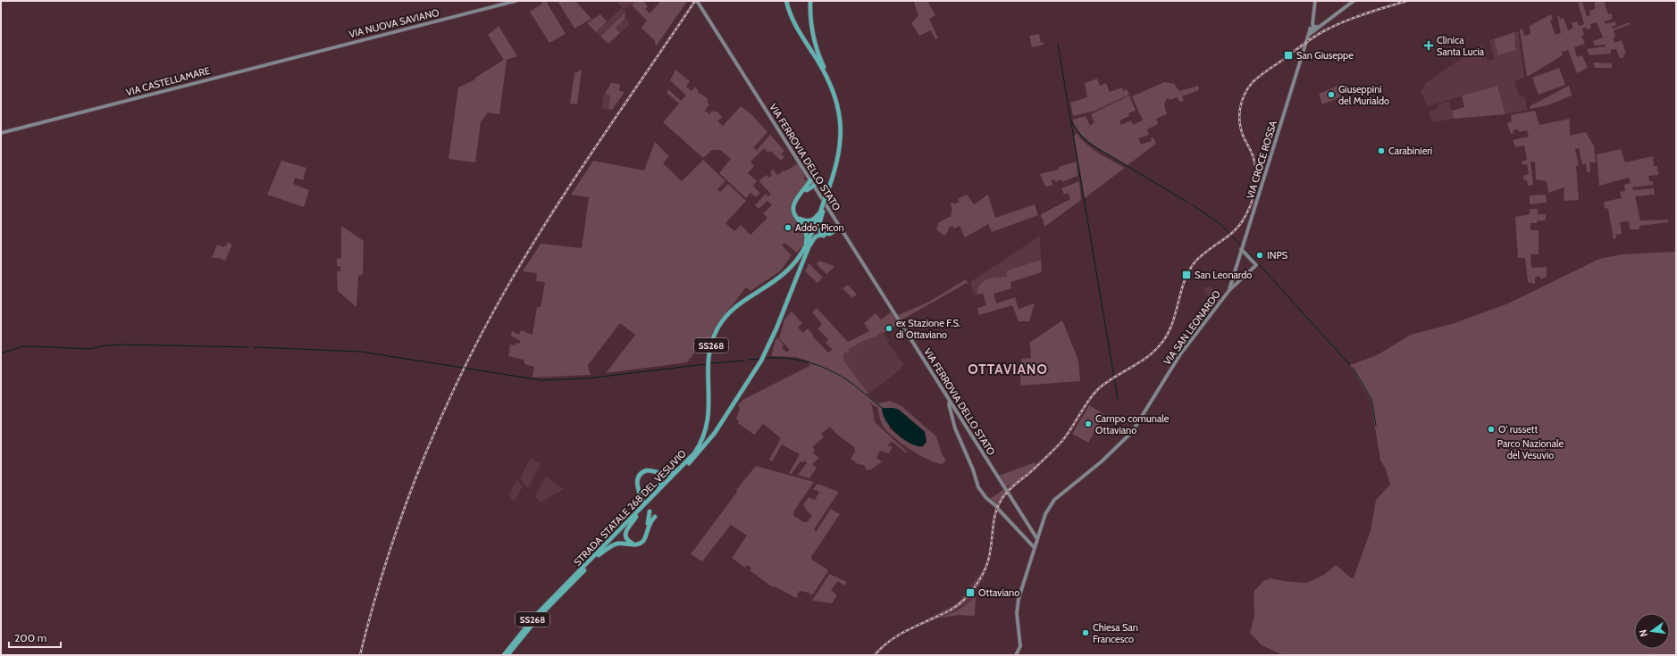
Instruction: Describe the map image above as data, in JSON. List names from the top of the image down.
{
  "streets": {
    "highway": ["SS268", "STRADA STATALE 268 DEL VESUVIO"],
    "main road": [
      "VIA NUOVA SAVIANO",
      "VIA CASTELLAMARE",
      "VIA FERROVIA DELLO STATO",
      "VIA CROCE ROSSA",
      "VIA SAN LEONARDO"
    ]
  },
  "crossings": [
    ["VIA NUOVA SAVIANO", "VIA CASTELLAMARE"],
    ["VIA FERROVIA DELLO STATO", "VIA SAN LEONARDO"],
    ["VIA CROCE ROSSA", "VIA SAN LEONARDO"]
  ],
  "districts": ["OTTAVIANO"],
  "parks": ["Parco Nazionale del Vesuvio"],
  "places": {
    "health": ["Clinica Santa Lucia"],
    "transit": ["San Giuseppe", "San Leonardo", "Ottaviano"],
    "other": [
      "Giuseppini del Murialdo",
      "Carabinieri",
      "Addo' Picon",
      "INPS",
      "ex Stazione F.S. di Ottaviano",
      "Campo comunale Ottaviano",
      "O' russett",
      "Chiesa San Francesco"
    ]
  },
  "scale_bar": "200 m",
  "north": "left"
}
